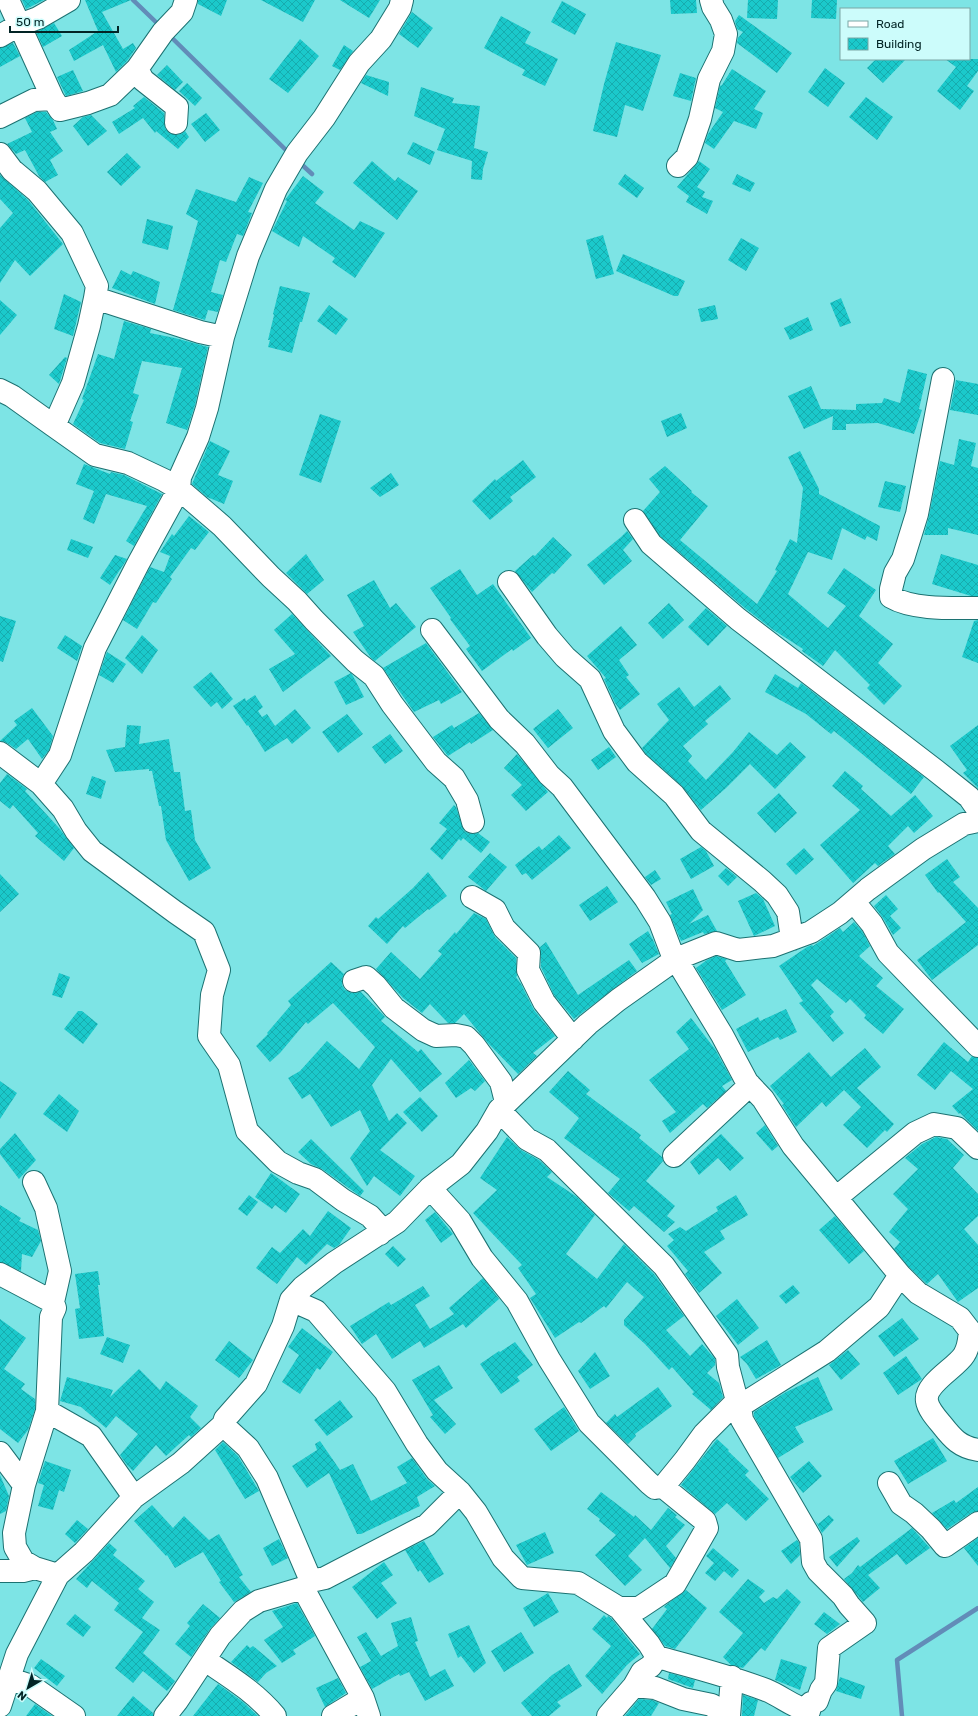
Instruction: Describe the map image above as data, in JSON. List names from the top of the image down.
{
  "legend": ["Road", "Building"],
  "scale_bar": "50 m",
  "north": "bottom left"
}
